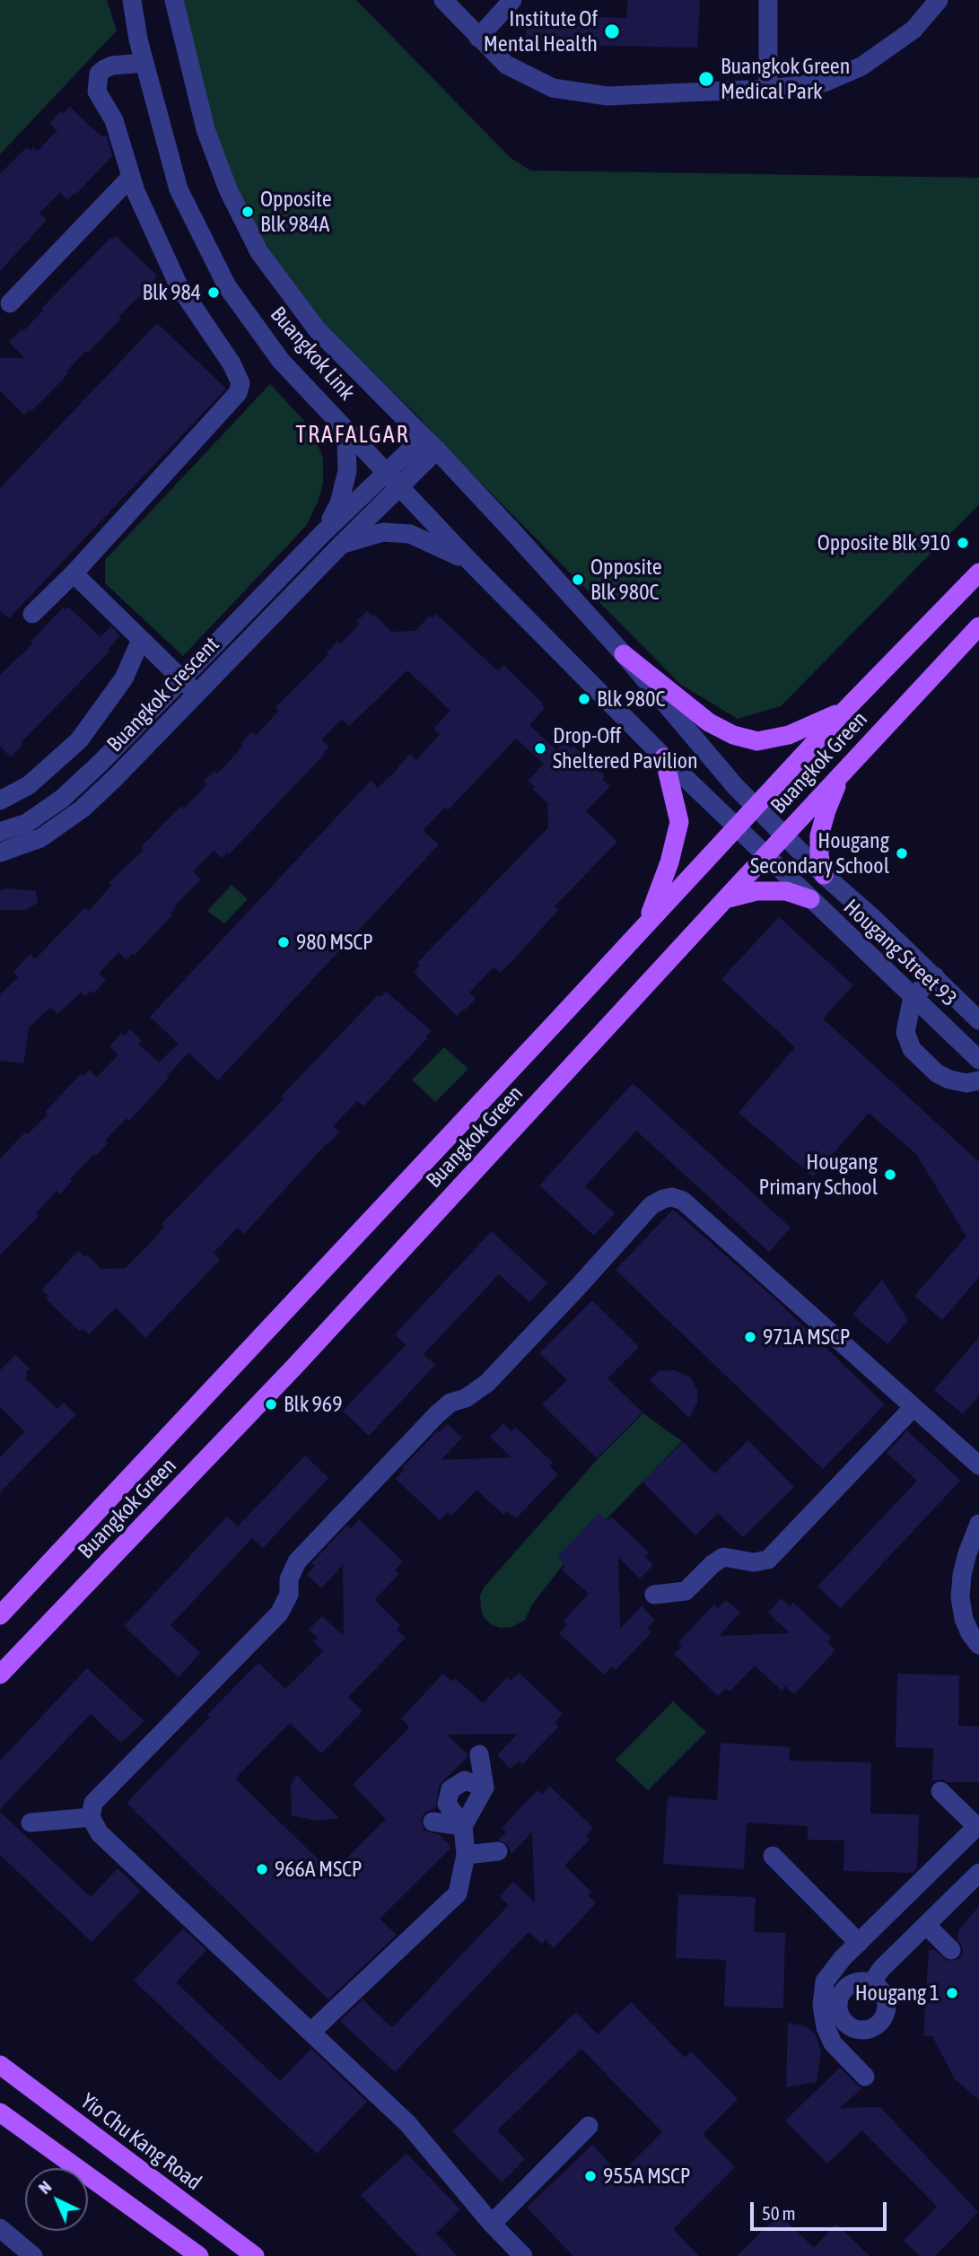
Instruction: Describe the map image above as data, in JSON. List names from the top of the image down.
{
  "streets": {
    "main road": ["Buangkok Green", "Yio Chu Kang Road"],
    "street": ["Buangkok Link", "Buangkok Crescent", "Hougang Street 93"]
  },
  "crossings": [
    ["Buangkok Link", "Buangkok Crescent"],
    ["Buangkok Link", "Buangkok Green"],
    ["Buangkok Link", "Hougang Street 93"],
    ["Buangkok Green", "Hougang Street 93"]
  ],
  "districts": ["TRAFALGAR"],
  "places": [
    "Institute Of Mental Health",
    "Buangkok Green Medical Park",
    "Opposite Blk 984A",
    "Blk 984",
    "Opposite Blk 910",
    "Opposite Blk 980C",
    "Blk 980C",
    "Drop-Off Sheltered Pavilion",
    "Hougang Secondary School",
    "980 MSCP",
    "Hougang Primary School",
    "971A MSCP",
    "Blk 969",
    "966A MSCP",
    "Hougang 1",
    "955A MSCP"
  ],
  "scale_bar": "50 m",
  "north": "top left"
}
